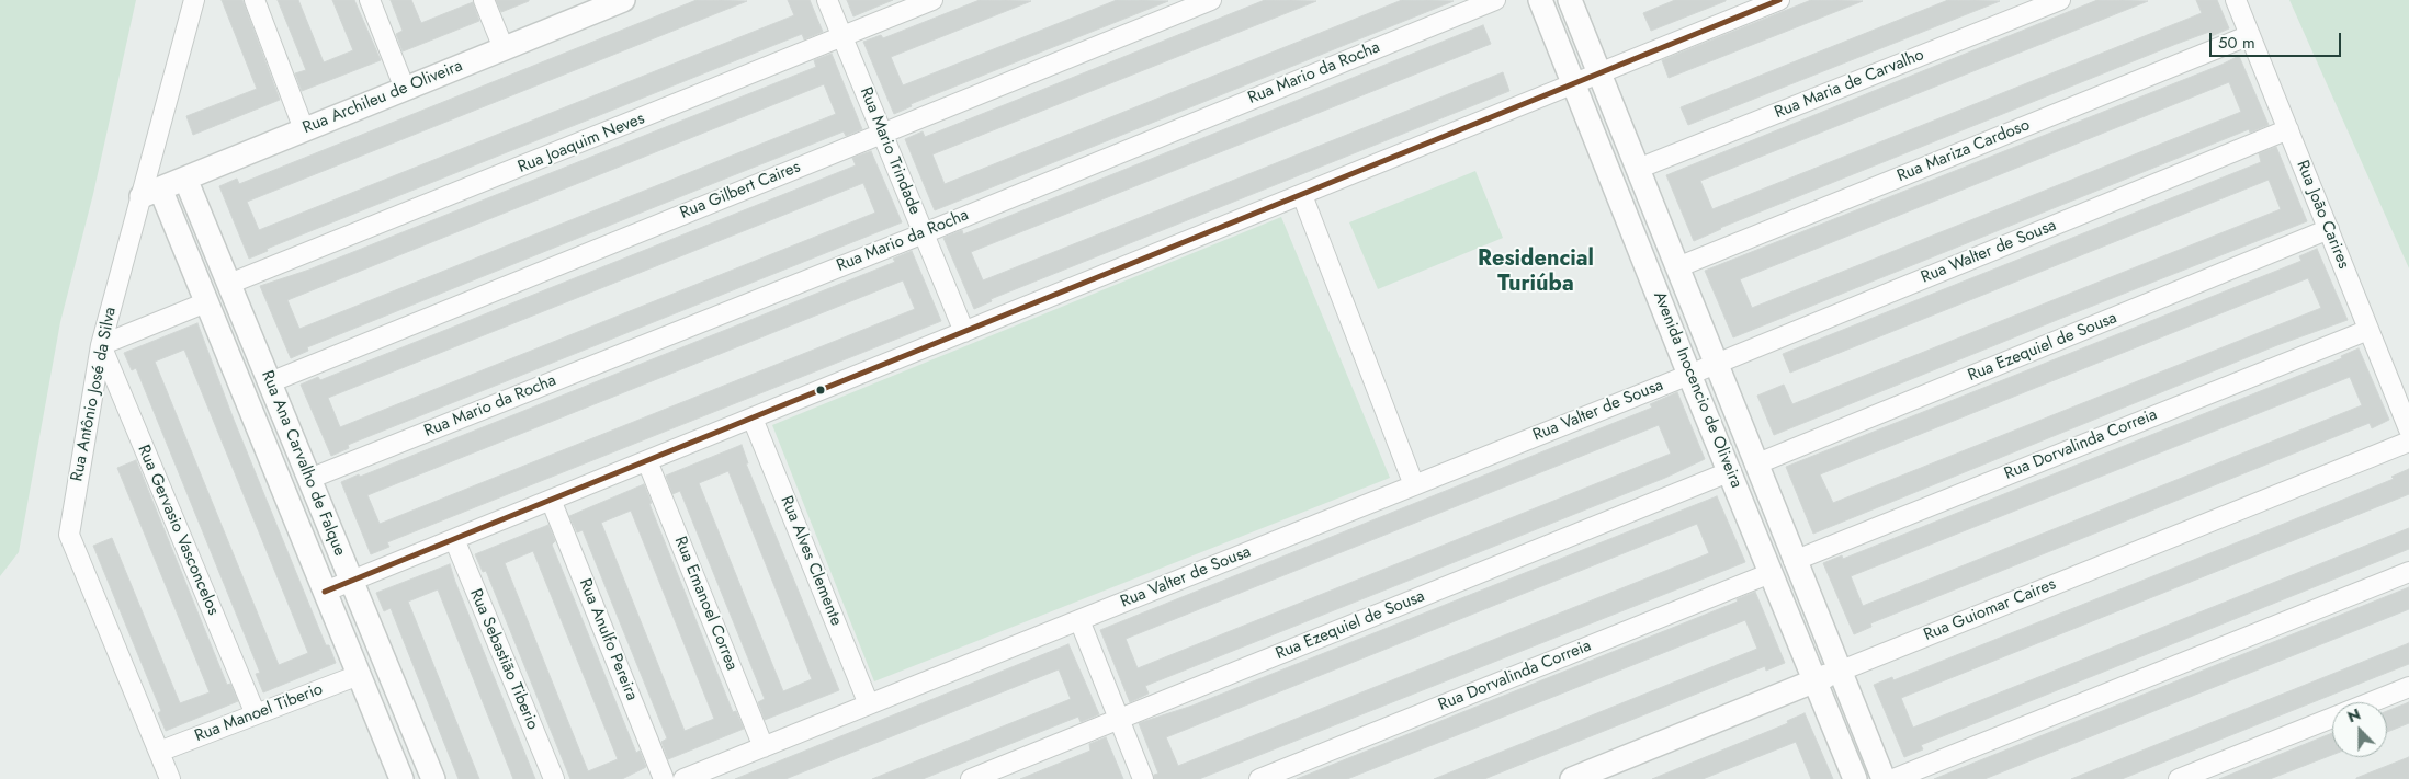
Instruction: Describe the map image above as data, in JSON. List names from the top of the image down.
{
  "streets": {
    "street": [
      "Rua Mario da Rocha",
      "Rua Maria de Carvalho",
      "Rua Archileu de Oliveira",
      "Rua Joaquim Neves",
      "Rua Mario Trindade",
      "Rua Mariza Cardoso",
      "Rua Gilbert Caires",
      "Rua João Carires",
      "Rua Walter de Sousa",
      "Rua Ezequiel de Sousa",
      "Avenida Inocencio de Oliveira",
      "Rua Antônio José da Silva",
      "Rua Valter de Sousa",
      "Rua Dorvalinda Correia",
      "Rua Ana Carvalho de Falque",
      "Rua Gervasio Vasconcelos",
      "Rua Alves Clemente",
      "Rua Emanoel Correa",
      "Rua Guiomar Caires",
      "Rua Anulfo Pereira",
      "Rua Sebastião Tiberio",
      "Rua Manoel Tiberio"
    ]
  },
  "crossings": [
    ["Rua Mario da Rocha", "Rua Mario Trindade"],
    ["Rua Mario da Rocha", "Rua Ana Carvalho de Falque"],
    ["Rua Maria de Carvalho", "Avenida Inocencio de Oliveira"],
    ["Rua Archileu de Oliveira", "Rua Antônio José da Silva"],
    ["Rua Archileu de Oliveira", "Rua Ana Carvalho de Falque"],
    ["Rua Joaquim Neves", "Rua Mario Trindade"],
    ["Rua Joaquim Neves", "Rua Ana Carvalho de Falque"],
    ["Rua Mario Trindade", "Rua Gilbert Caires"],
    ["Rua Mariza Cardoso", "Rua João Carires"],
    ["Rua Mariza Cardoso", "Avenida Inocencio de Oliveira"],
    ["Rua Gilbert Caires", "Rua Ana Carvalho de Falque"],
    ["Rua João Carires", "Rua Walter de Sousa"],
    ["Rua João Carires", "Rua Ezequiel de Sousa"],
    ["Rua João Carires", "Rua Dorvalinda Correia"],
    ["Rua Walter de Sousa", "Avenida Inocencio de Oliveira"],
    ["Rua Walter de Sousa", "Rua Valter de Sousa"],
    ["Rua Ezequiel de Sousa", "Avenida Inocencio de Oliveira"],
    ["Avenida Inocencio de Oliveira", "Rua Valter de Sousa"],
    ["Avenida Inocencio de Oliveira", "Rua Dorvalinda Correia"],
    ["Avenida Inocencio de Oliveira", "Rua Guiomar Caires"],
    ["Rua Antônio José da Silva", "Rua Ana Carvalho de Falque"],
    ["Rua Antônio José da Silva", "Rua Gervasio Vasconcelos"],
    ["Rua Antônio José da Silva", "Rua Manoel Tiberio"],
    ["Rua Valter de Sousa", "Rua Alves Clemente"],
    ["Rua Valter de Sousa", "Rua Emanoel Correa"],
    ["Rua Ana Carvalho de Falque", "Rua Manoel Tiberio"],
    ["Rua Gervasio Vasconcelos", "Rua Manoel Tiberio"]
  ],
  "districts": ["Residencial Turiúba"],
  "scale_bar": "50 m",
  "north": "top"
}
